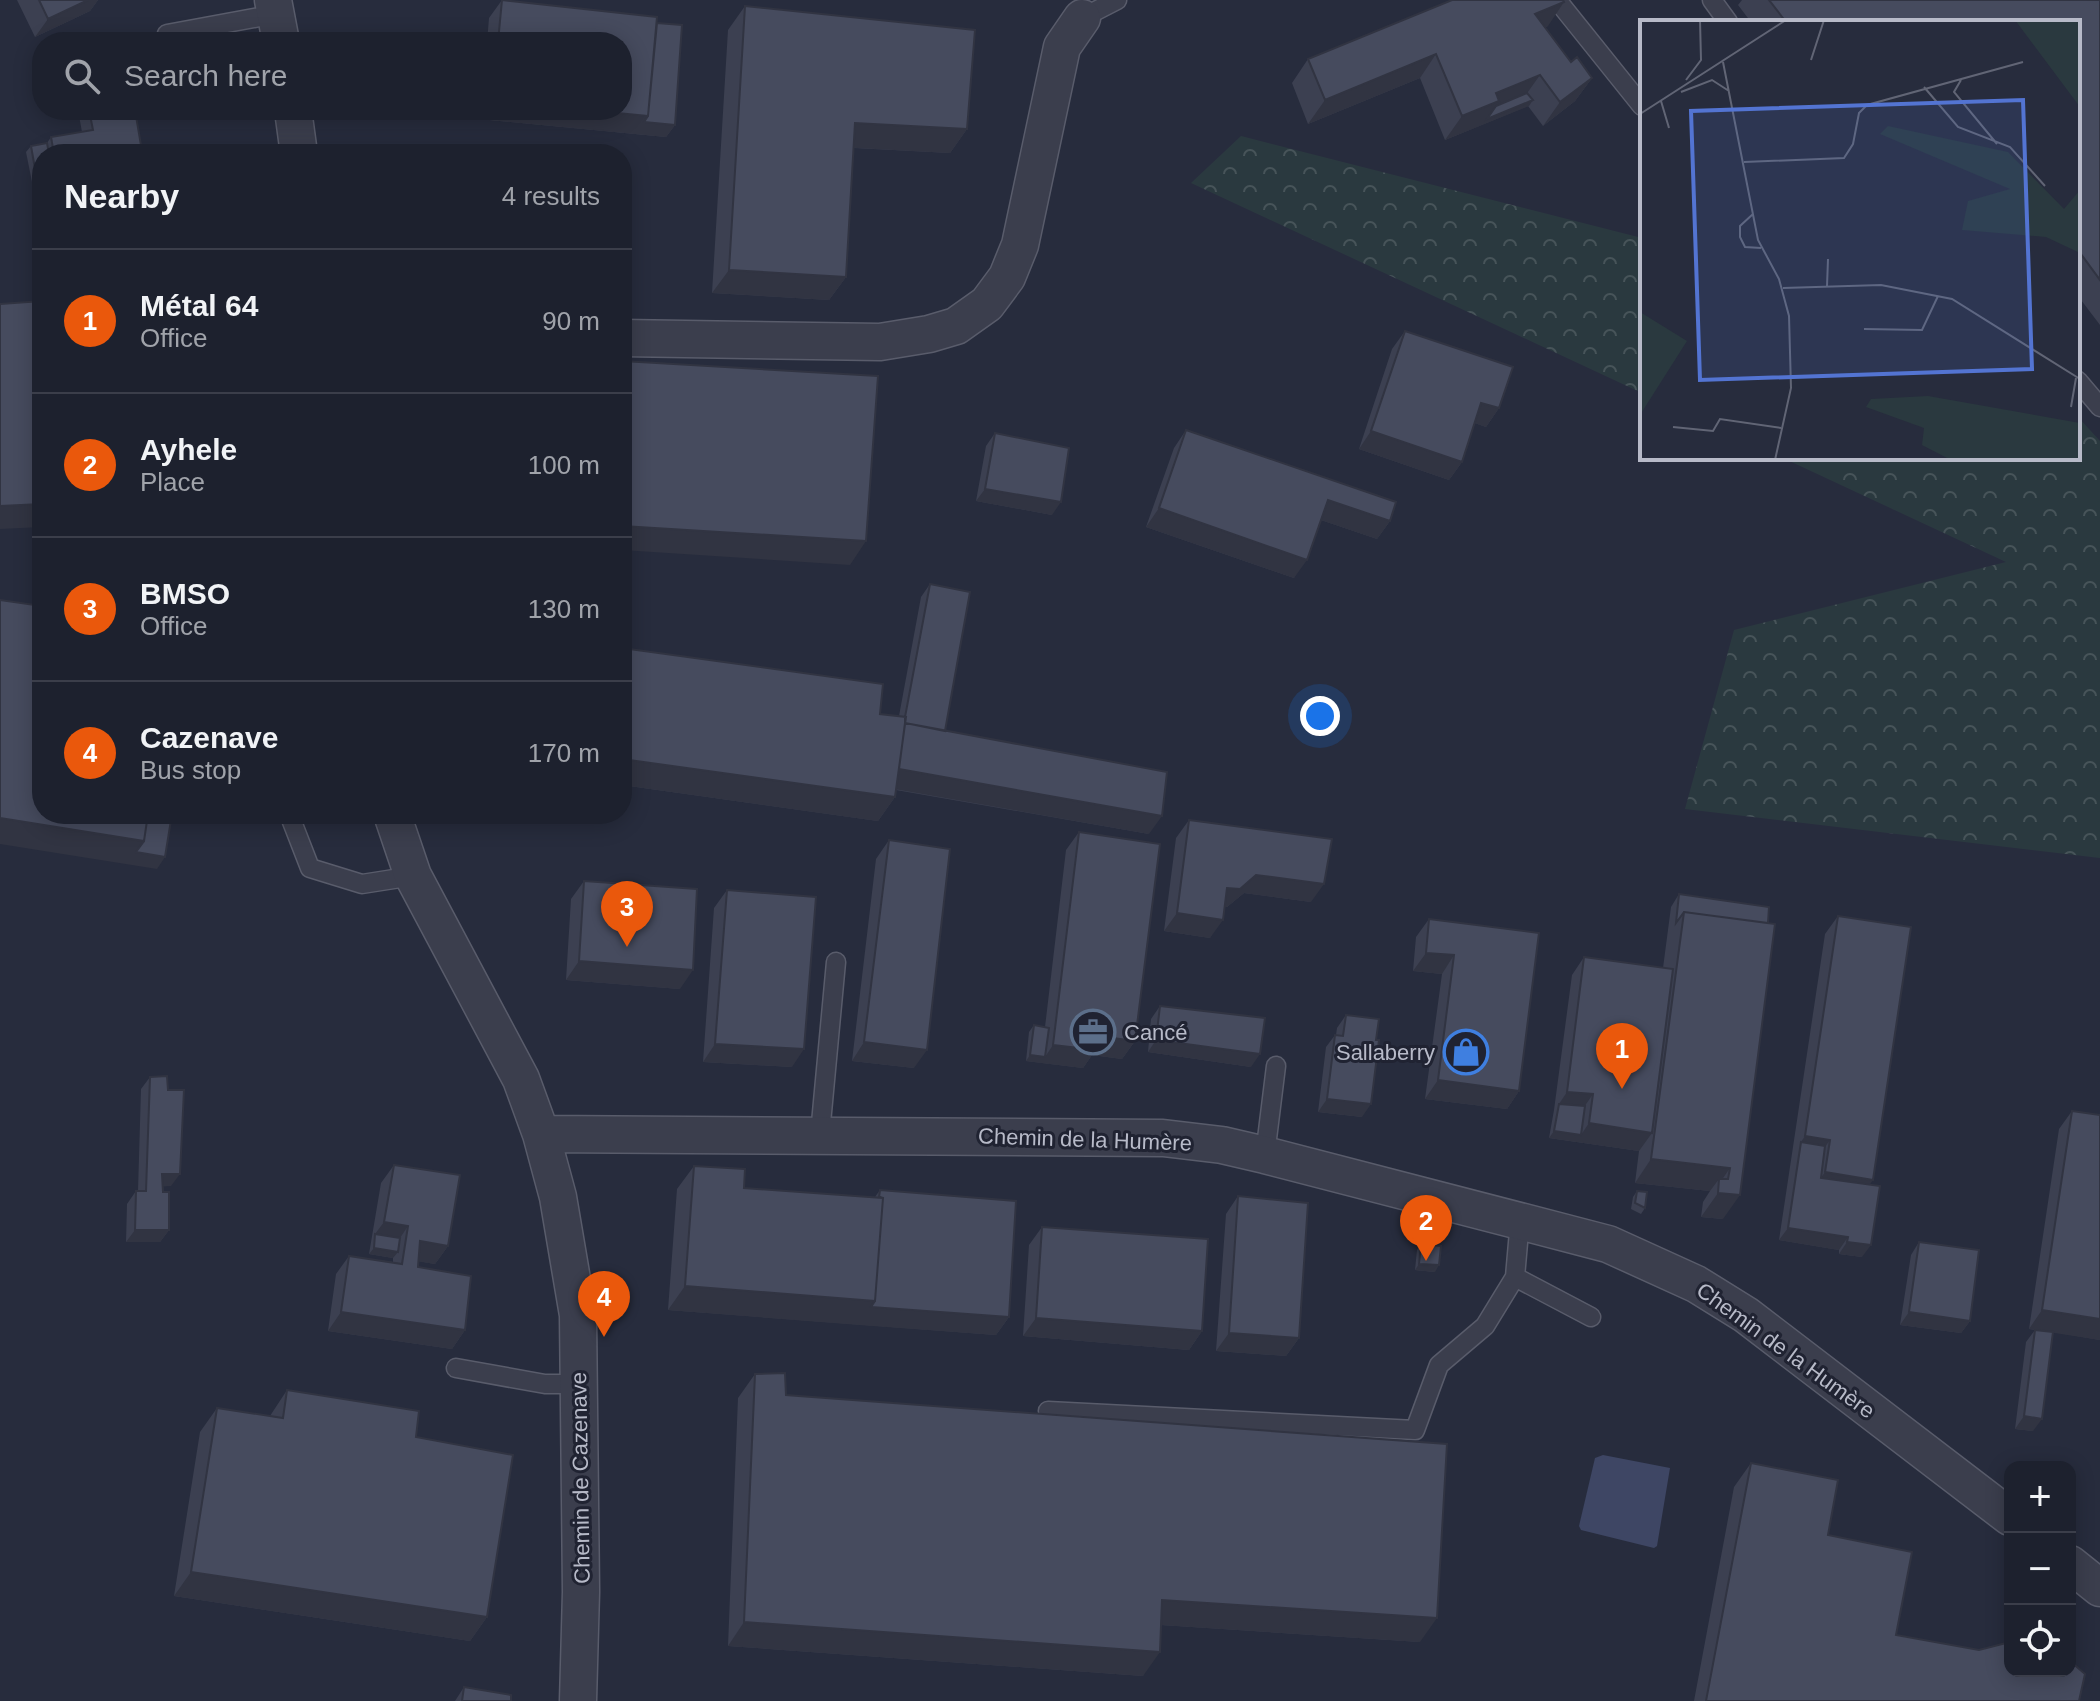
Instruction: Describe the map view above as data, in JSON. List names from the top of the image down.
{
  "streets": {
    "street": ["Chemin de la Humère", "Chemin de Cazenave"]
  },
  "crossings": [
    ["Chemin de la Humère", "Chemin de Cazenave"]
  ],
  "places": {
    "office": ["Cancé"],
    "shop": ["Sallaberry"]
  },
  "page": {
    "search": "Search here",
    "heading": ["Nearby", "4 results"],
    "list": [
      {
        "mark": "1",
        "name": "Métal 64",
        "note": "Office",
        "value": "90 m"
      },
      {
        "mark": "2",
        "name": "Ayhele",
        "note": "Place",
        "value": "100 m"
      },
      {
        "mark": "3",
        "name": "BMSO",
        "note": "Office",
        "value": "130 m"
      },
      {
        "mark": "4",
        "name": "Cazenave",
        "note": "Bus stop",
        "value": "170 m"
      }
    ],
    "pins": [
      "3",
      "1",
      "2",
      "4"
    ],
    "map_buttons": ["+", "−"]
  }
}
